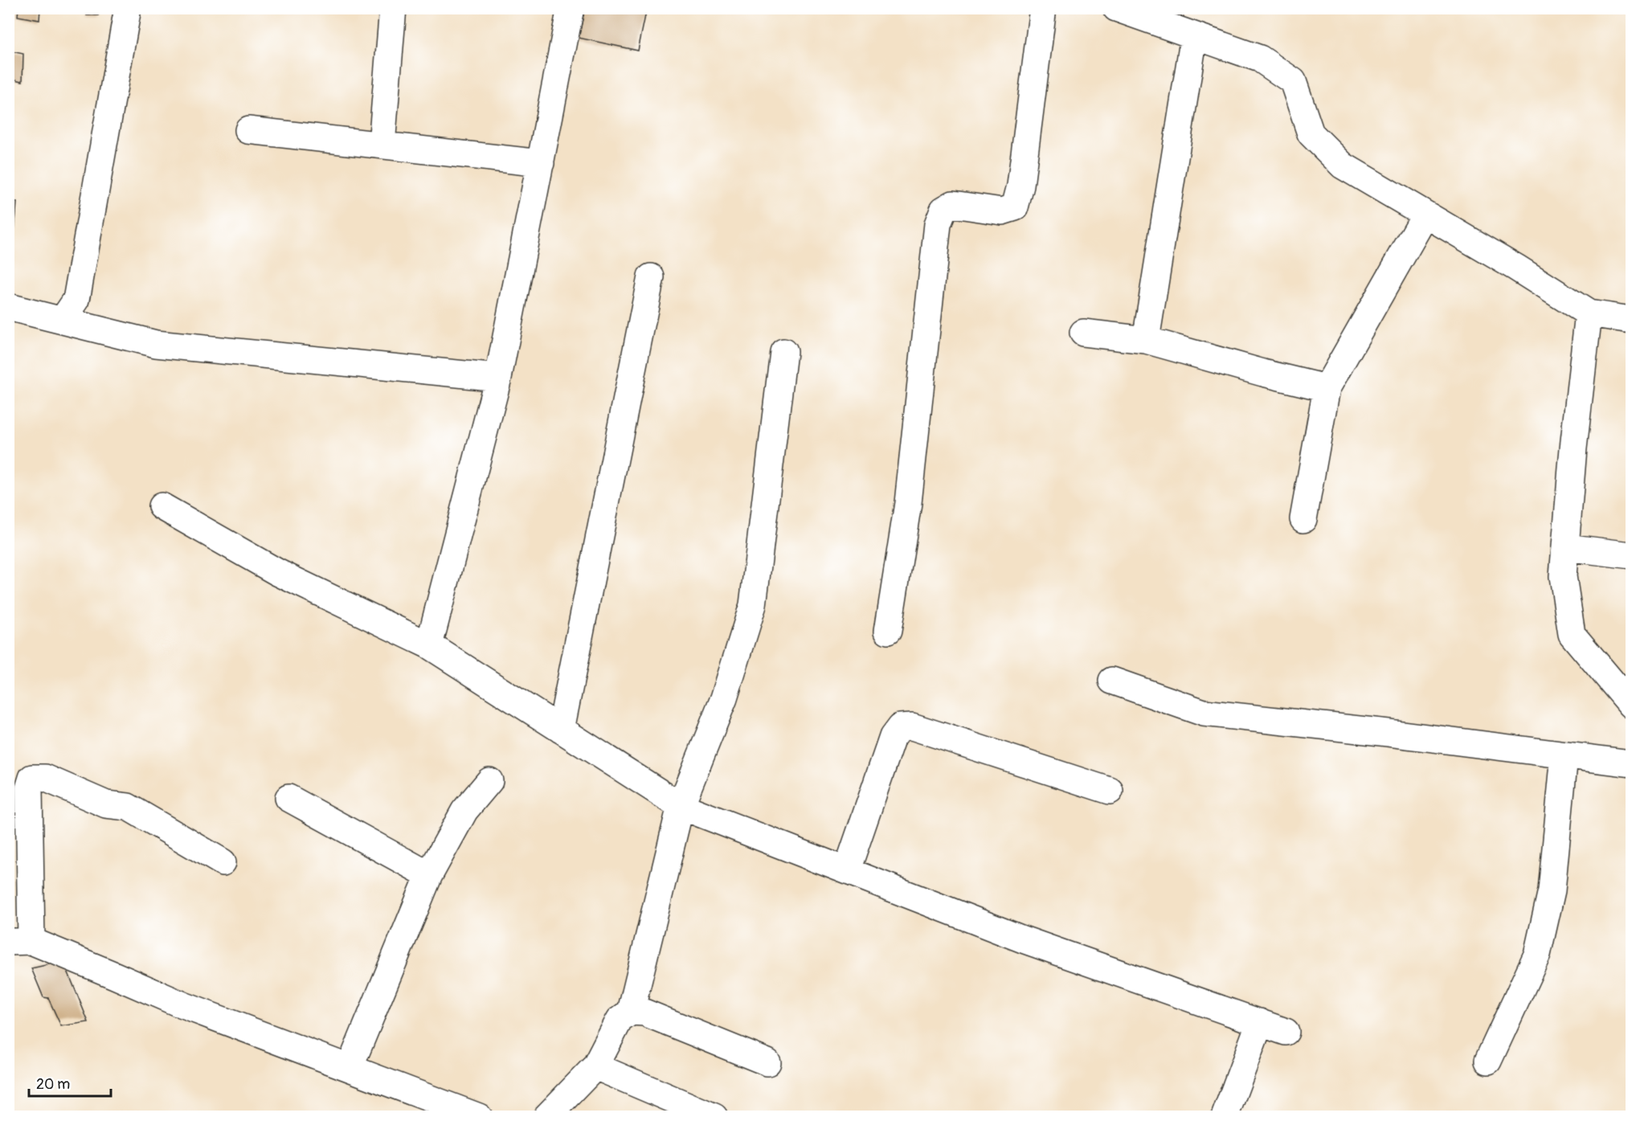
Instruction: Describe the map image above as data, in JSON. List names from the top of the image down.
{
  "scale_bar": "20 m"
}
